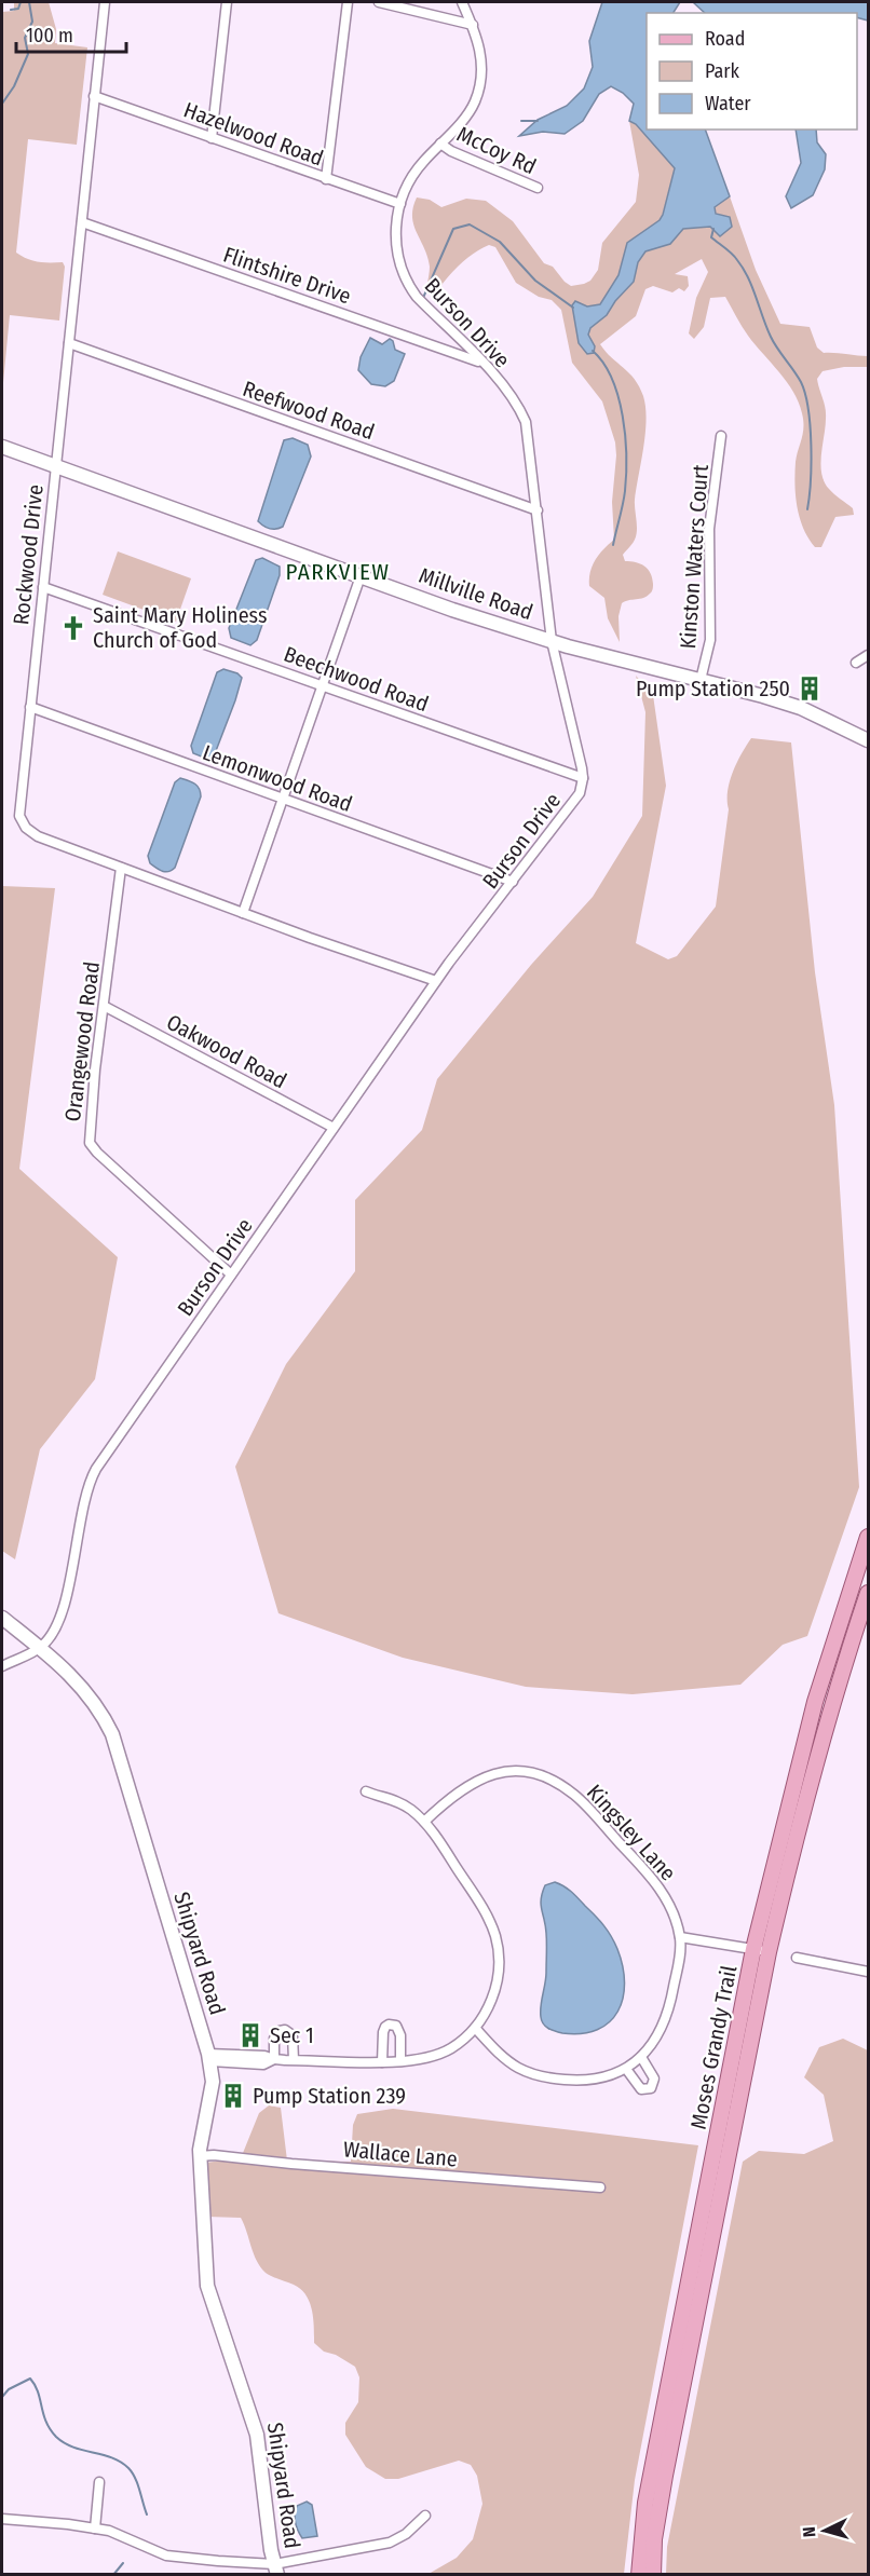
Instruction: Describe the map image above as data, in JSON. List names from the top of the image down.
{
  "streets": {
    "main road": ["Moses Grandy Trail"],
    "street": [
      "Hazelwood Road",
      "McCoy Rd",
      "Flintshire Drive",
      "Burson Drive",
      "Reefwood Road",
      "Rockwood Drive",
      "Kinston Waters Court",
      "Millville Road",
      "Beechwood Road",
      "Lemonwood Road",
      "Orangewood Road",
      "Oakwood Road",
      "Kingsley Lane",
      "Shipyard Road",
      "Wallace Lane"
    ]
  },
  "crossings": [
    ["Hazelwood Road", "Burson Drive"],
    ["Hazelwood Road", "Rockwood Drive"],
    ["McCoy Rd", "Burson Drive"],
    ["Flintshire Drive", "Burson Drive"],
    ["Flintshire Drive", "Rockwood Drive"],
    ["Burson Drive", "Reefwood Road"],
    ["Burson Drive", "Rockwood Drive"],
    ["Burson Drive", "Millville Road"],
    ["Burson Drive", "Beechwood Road"],
    ["Burson Drive", "Lemonwood Road"],
    ["Burson Drive", "Orangewood Road"],
    ["Burson Drive", "Oakwood Road"],
    ["Burson Drive", "Shipyard Road"],
    ["Reefwood Road", "Rockwood Drive"],
    ["Rockwood Drive", "Millville Road"],
    ["Rockwood Drive", "Beechwood Road"],
    ["Rockwood Drive", "Lemonwood Road"],
    ["Rockwood Drive", "Orangewood Road"],
    ["Kinston Waters Court", "Millville Road"],
    ["Orangewood Road", "Oakwood Road"],
    ["Shipyard Road", "Wallace Lane"]
  ],
  "districts": ["PARKVIEW"],
  "places": {
    "church": ["Saint Mary Holiness Church of God"],
    "building": ["Pump Station 250", "Sec 1", "Pump Station 239"]
  },
  "legend": ["Road", "Park", "Water"],
  "scale_bar": "100 m",
  "north": "left"
}
